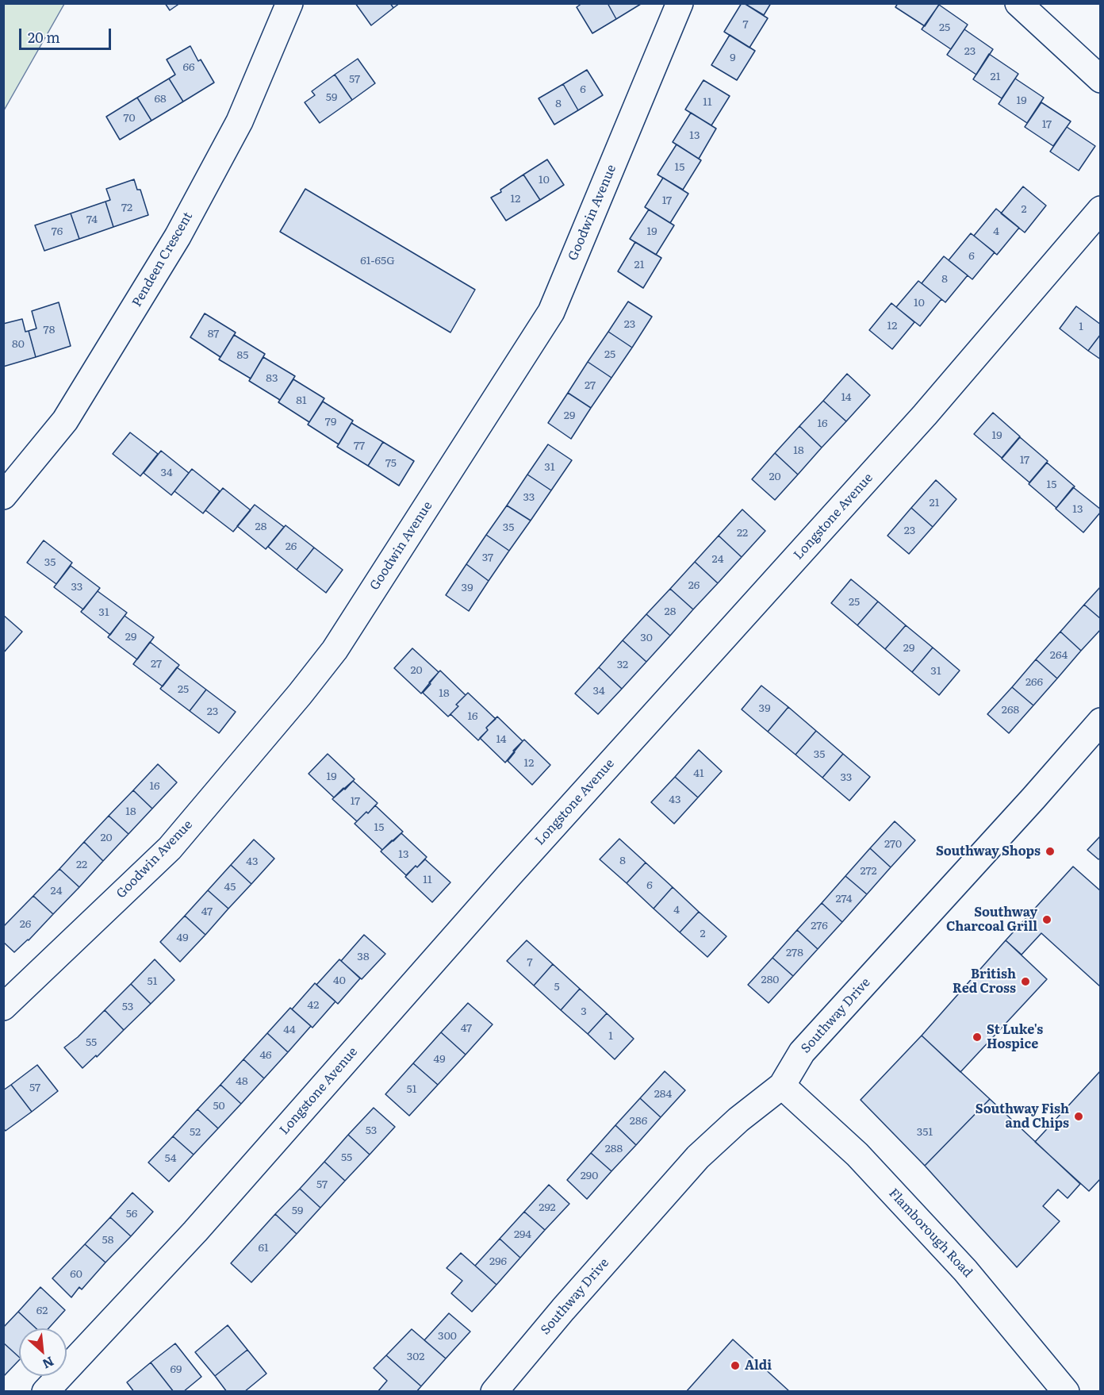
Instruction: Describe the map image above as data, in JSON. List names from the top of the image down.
{
  "streets": {
    "street": [
      "Goodwin Avenue",
      "Pendeen Crescent",
      "Longstone Avenue",
      "Southway Drive",
      "Flamborough Road"
    ]
  },
  "crossings": [
    ["Southway Drive", "Flamborough Road"]
  ],
  "places": [
    "Southway Shops",
    "Southway Charcoal Grill",
    "British Red Cross",
    "St Luke's Hospice",
    "Southway Fish and Chips",
    "Aldi"
  ],
  "house_numbers": [
    "7",
    "25",
    "23",
    "9",
    "66",
    "21",
    "57",
    "6",
    "59",
    "68",
    "19",
    "11",
    "8",
    "70",
    "17",
    "13",
    "15",
    "10",
    "12",
    "17",
    "72",
    "2",
    "74",
    "76",
    "19",
    "4",
    "6",
    "61-65G",
    "21",
    "8",
    "10",
    "23",
    "12",
    "1",
    "78",
    "87",
    "80",
    "25",
    "85",
    "83",
    "27",
    "14",
    "81",
    "29",
    "79",
    "16",
    "19",
    "77",
    "18",
    "17",
    "75",
    "31",
    "34",
    "20",
    "15",
    "33",
    "21",
    "13",
    "28",
    "35",
    "23",
    "22",
    "26",
    "37",
    "24",
    "35",
    "26",
    "33",
    "39",
    "25",
    "28",
    "31",
    "29",
    "30",
    "29",
    "264",
    "27",
    "32",
    "20",
    "31",
    "266",
    "25",
    "34",
    "18",
    "39",
    "268",
    "23",
    "16",
    "14",
    "35",
    "12",
    "41",
    "19",
    "33",
    "16",
    "43",
    "17",
    "18",
    "15",
    "20",
    "270",
    "13",
    "8",
    "43",
    "22",
    "272",
    "11",
    "6",
    "45",
    "24",
    "274",
    "4",
    "47",
    "26",
    "276",
    "2",
    "49",
    "278",
    "38",
    "7",
    "280",
    "40",
    "51",
    "5",
    "42",
    "53",
    "3",
    "47",
    "44",
    "1",
    "55",
    "46",
    "49",
    "48",
    "57",
    "51",
    "284",
    "50",
    "286",
    "53",
    "52",
    "351",
    "288",
    "55",
    "54",
    "290",
    "57",
    "292",
    "59",
    "56",
    "294",
    "58",
    "61",
    "296",
    "60",
    "62",
    "300",
    "302",
    "69"
  ],
  "scale_bar": "20 m",
  "north": "bottom right"
}
